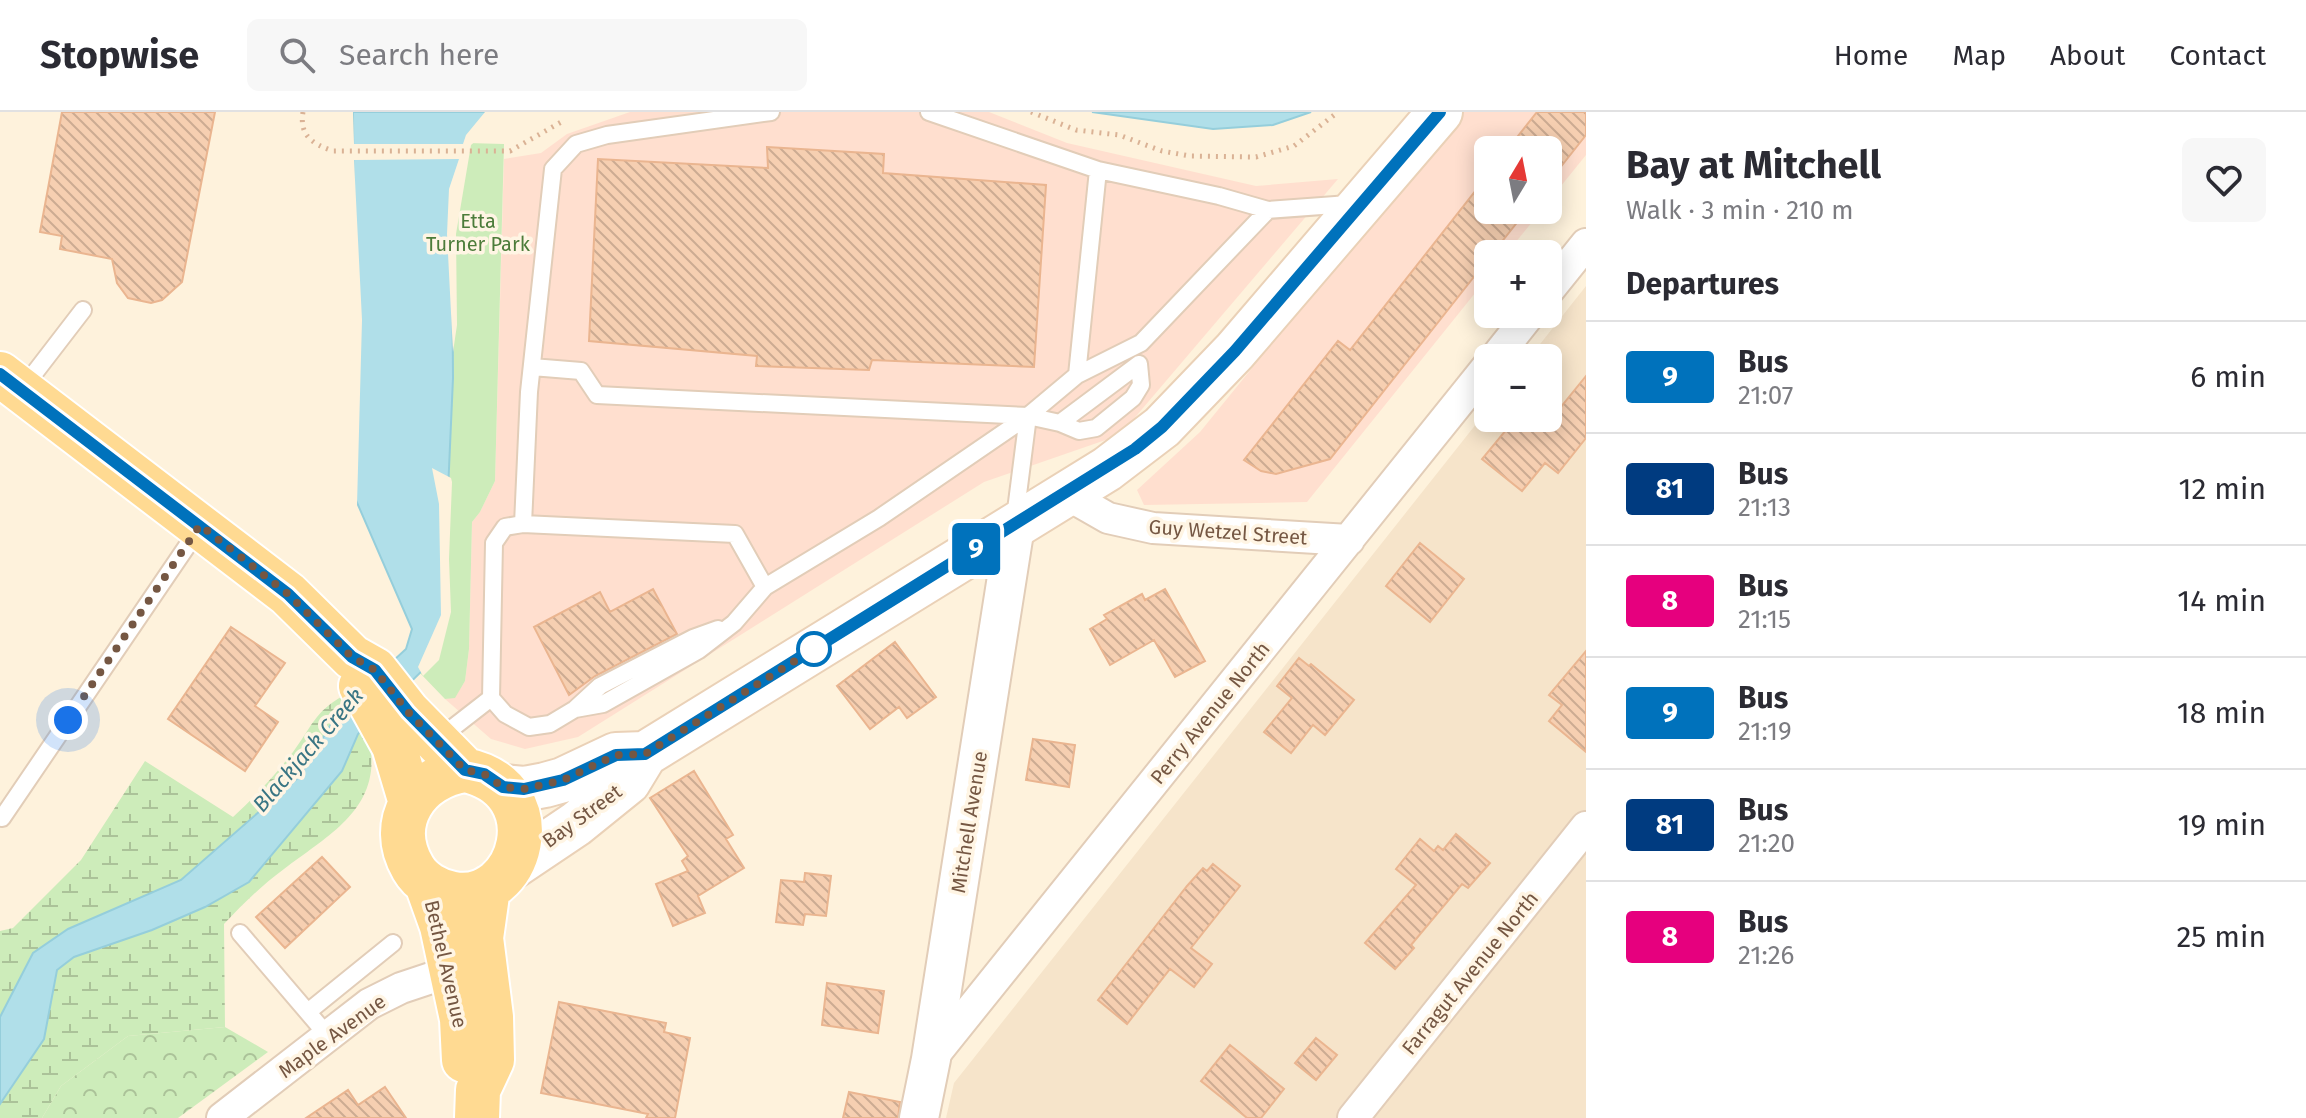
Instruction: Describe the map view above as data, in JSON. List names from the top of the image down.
{
  "streets": {
    "main road": ["Bay Street", "Bethel Avenue"],
    "street": [
      "Guy Wetzel Street",
      "Perry Avenue North",
      "Mitchell Avenue",
      "Farragut Avenue North",
      "Maple Avenue"
    ]
  },
  "crossings": [
    ["Guy Wetzel Street", "Perry Avenue North"],
    ["Guy Wetzel Street", "Bay Street"],
    ["Perry Avenue North", "Mitchell Avenue"],
    ["Bay Street", "Mitchell Avenue"],
    ["Bay Street", "Bethel Avenue"],
    ["Bethel Avenue", "Maple Avenue"]
  ],
  "water": ["Blackjack Creek"],
  "parks": ["Etta Turner Park"],
  "lines": ["bus line 9"],
  "north": "top",
  "page": {
    "header": "Stopwise",
    "search": "Search here",
    "nav": [
      "Home",
      "Map",
      "About",
      "Contact"
    ],
    "on_map": "9",
    "heading": [
      ["Bay at Mitchell", "Walk · 3 min · 210 m"],
      "Departures"
    ],
    "map_buttons": ["+", "−"],
    "list": [
      {
        "mark": "9",
        "name": "Bus",
        "note": "21:07",
        "value": "6 min"
      },
      {
        "mark": "81",
        "name": "Bus",
        "note": "21:13",
        "value": "12 min"
      },
      {
        "mark": "8",
        "name": "Bus",
        "note": "21:15",
        "value": "14 min"
      },
      {
        "mark": "9",
        "name": "Bus",
        "note": "21:19",
        "value": "18 min"
      },
      {
        "mark": "81",
        "name": "Bus",
        "note": "21:20",
        "value": "19 min"
      },
      {
        "mark": "8",
        "name": "Bus",
        "note": "21:26",
        "value": "25 min"
      }
    ]
  }
}
